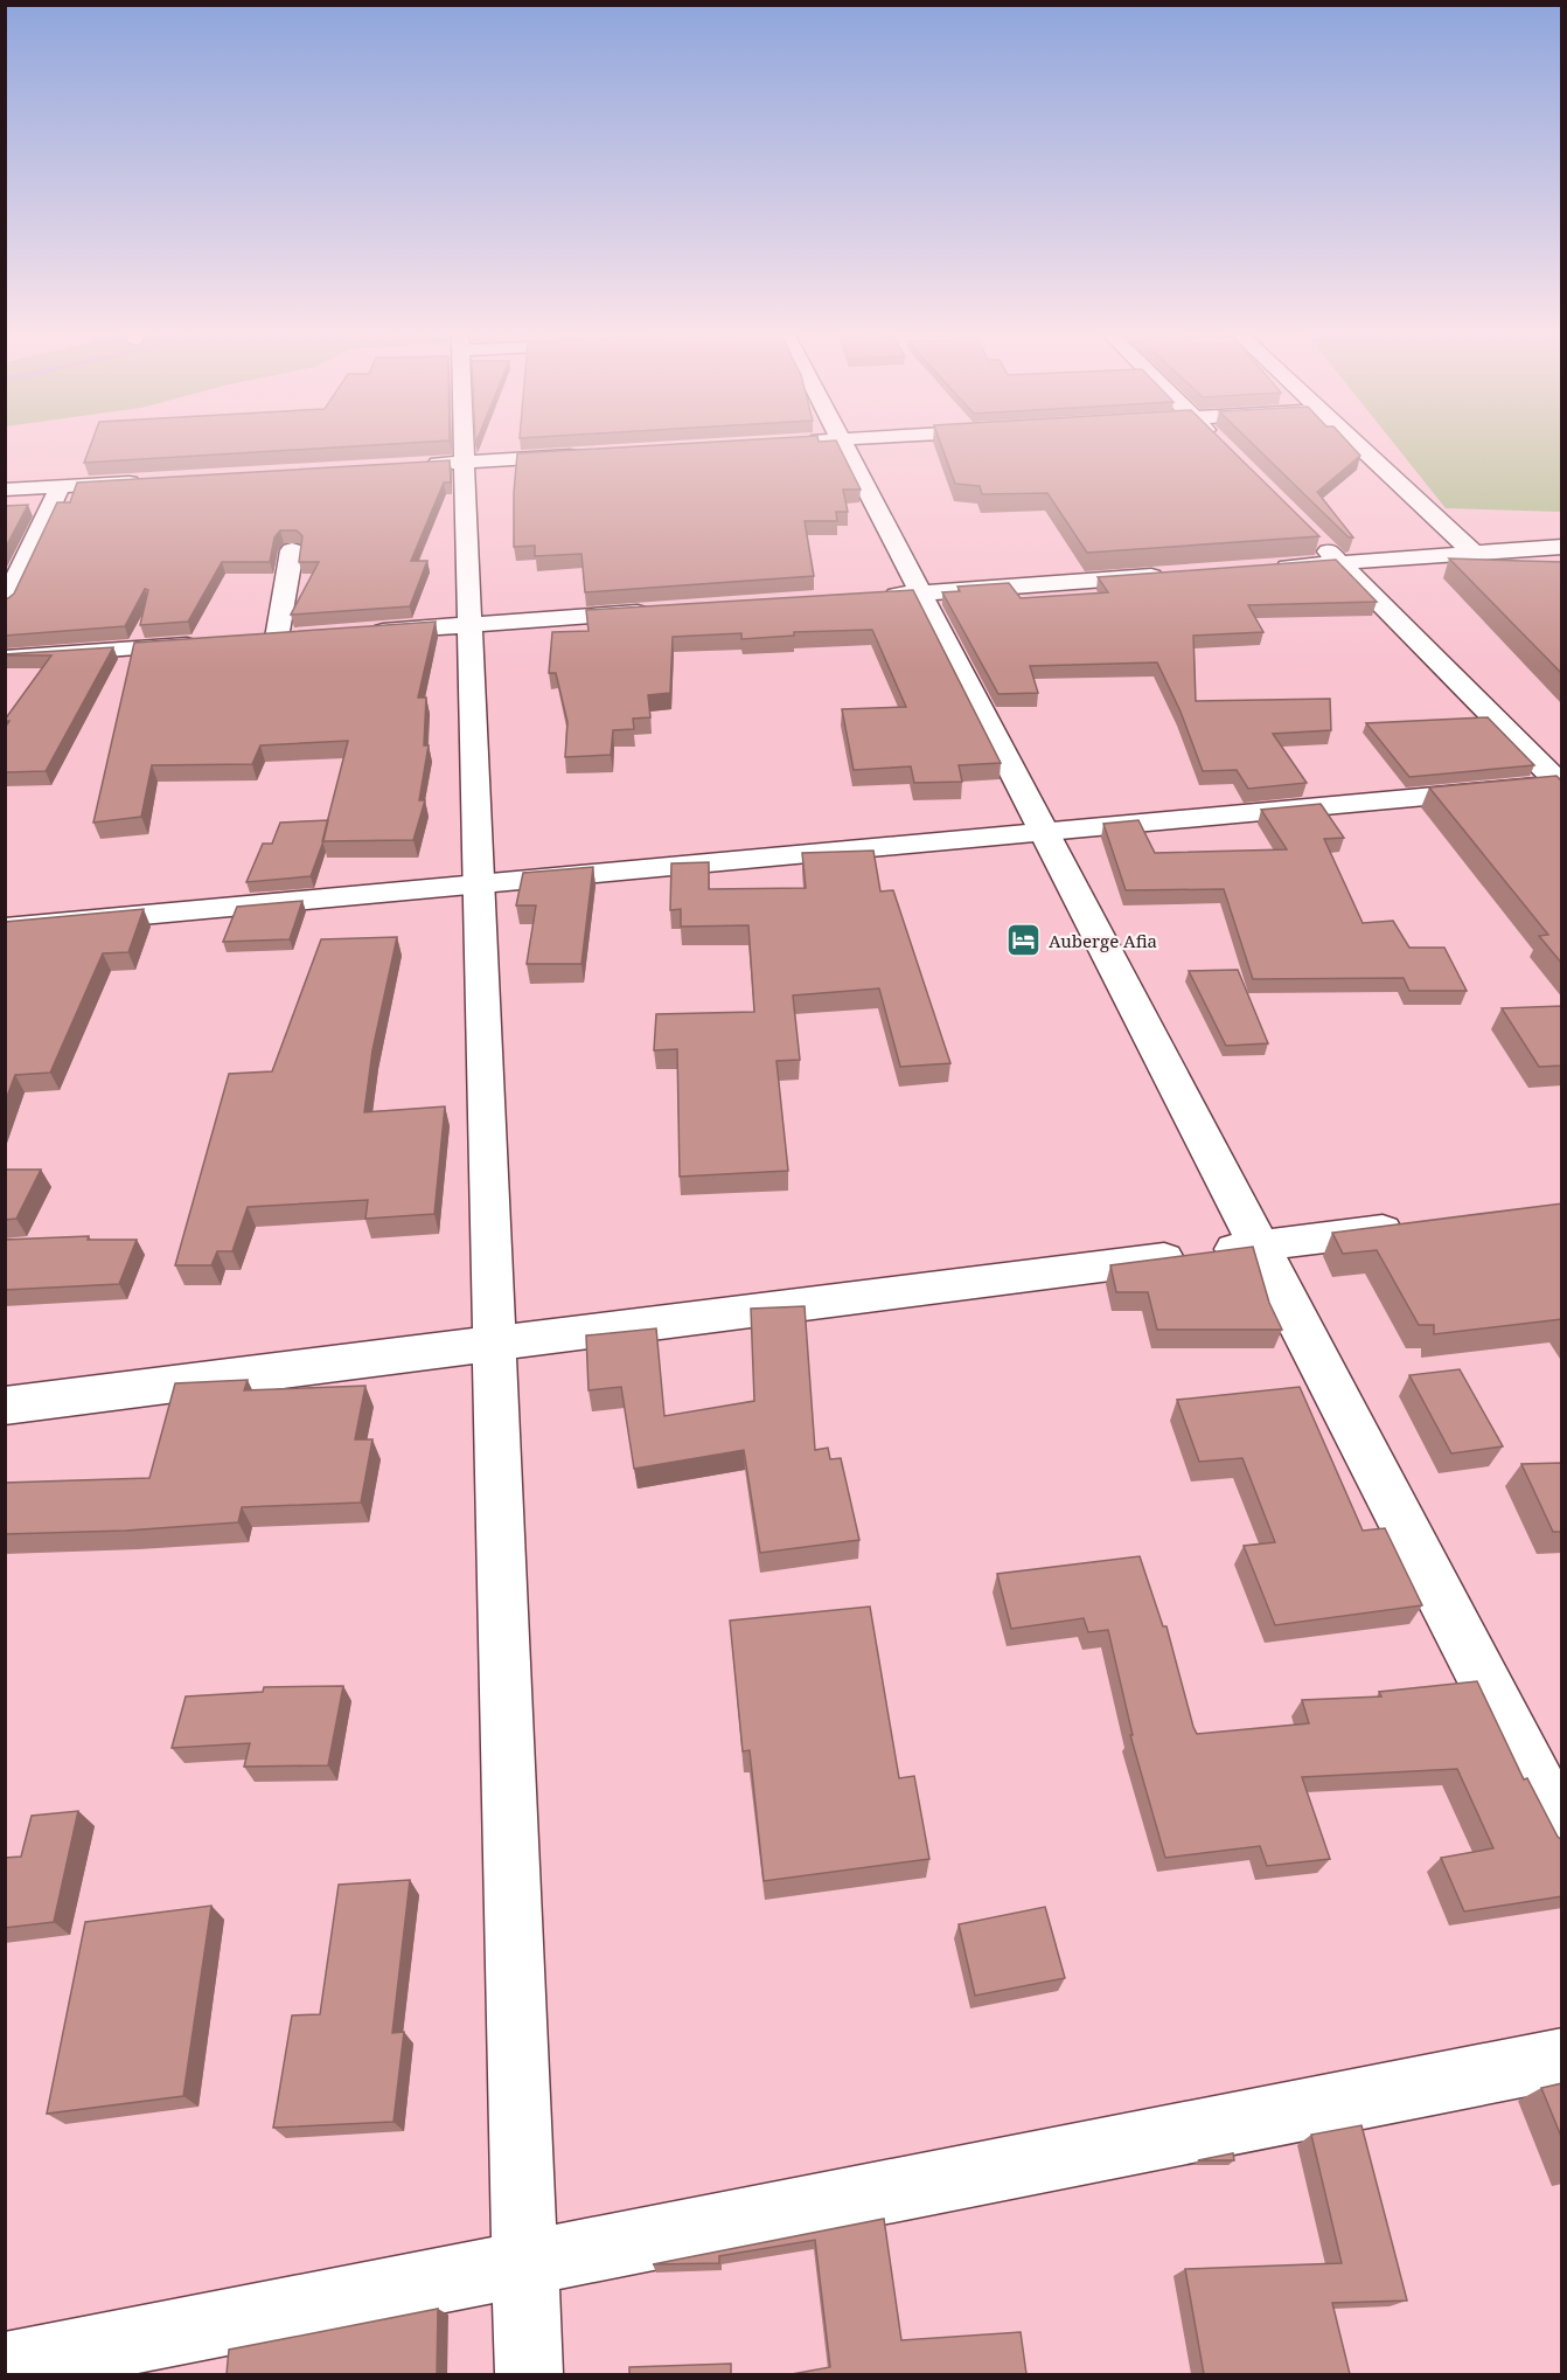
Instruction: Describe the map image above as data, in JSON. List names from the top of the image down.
{
  "places": {
    "hotel": ["Auberge Afia"]
  }
}
